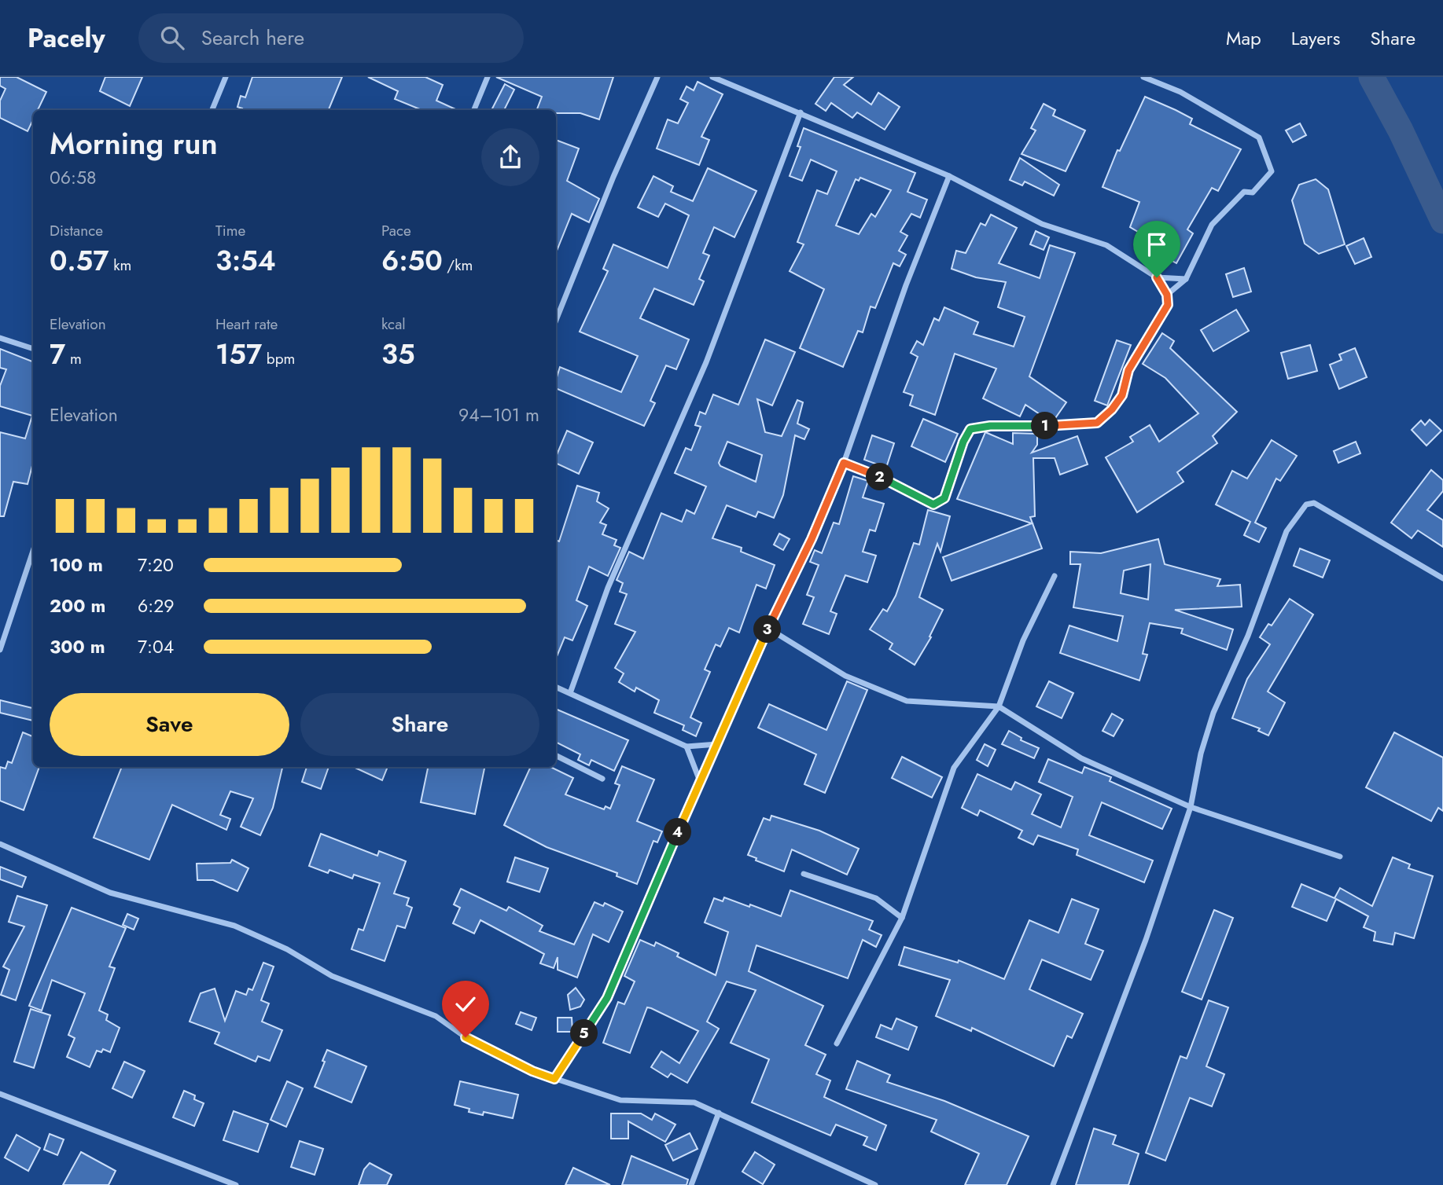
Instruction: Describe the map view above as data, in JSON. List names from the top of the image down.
{
  "page": {
    "header": "Pacely",
    "search": "Search here",
    "nav": ["Map", "Layers", "Share"],
    "heading": ["Morning run", "06:58"],
    "stats": [
      ["Distance", "0.57 km"],
      ["Time", "3:54"],
      ["Pace", "6:50 /km"],
      ["Elevation", "7 m"],
      ["Heart rate", "157 bpm"],
      ["kcal", "35"]
    ],
    "chart": ["Elevation", "94–101 m"],
    "pins": [
      "1",
      "2",
      "3",
      "4",
      "5"
    ],
    "list": [
      {
        "name": "100 m",
        "note": "7:20"
      },
      {
        "name": "200 m",
        "note": "6:29"
      },
      {
        "name": "300 m",
        "note": "7:04"
      }
    ],
    "buttons": ["Save", "Share"]
  }
}
